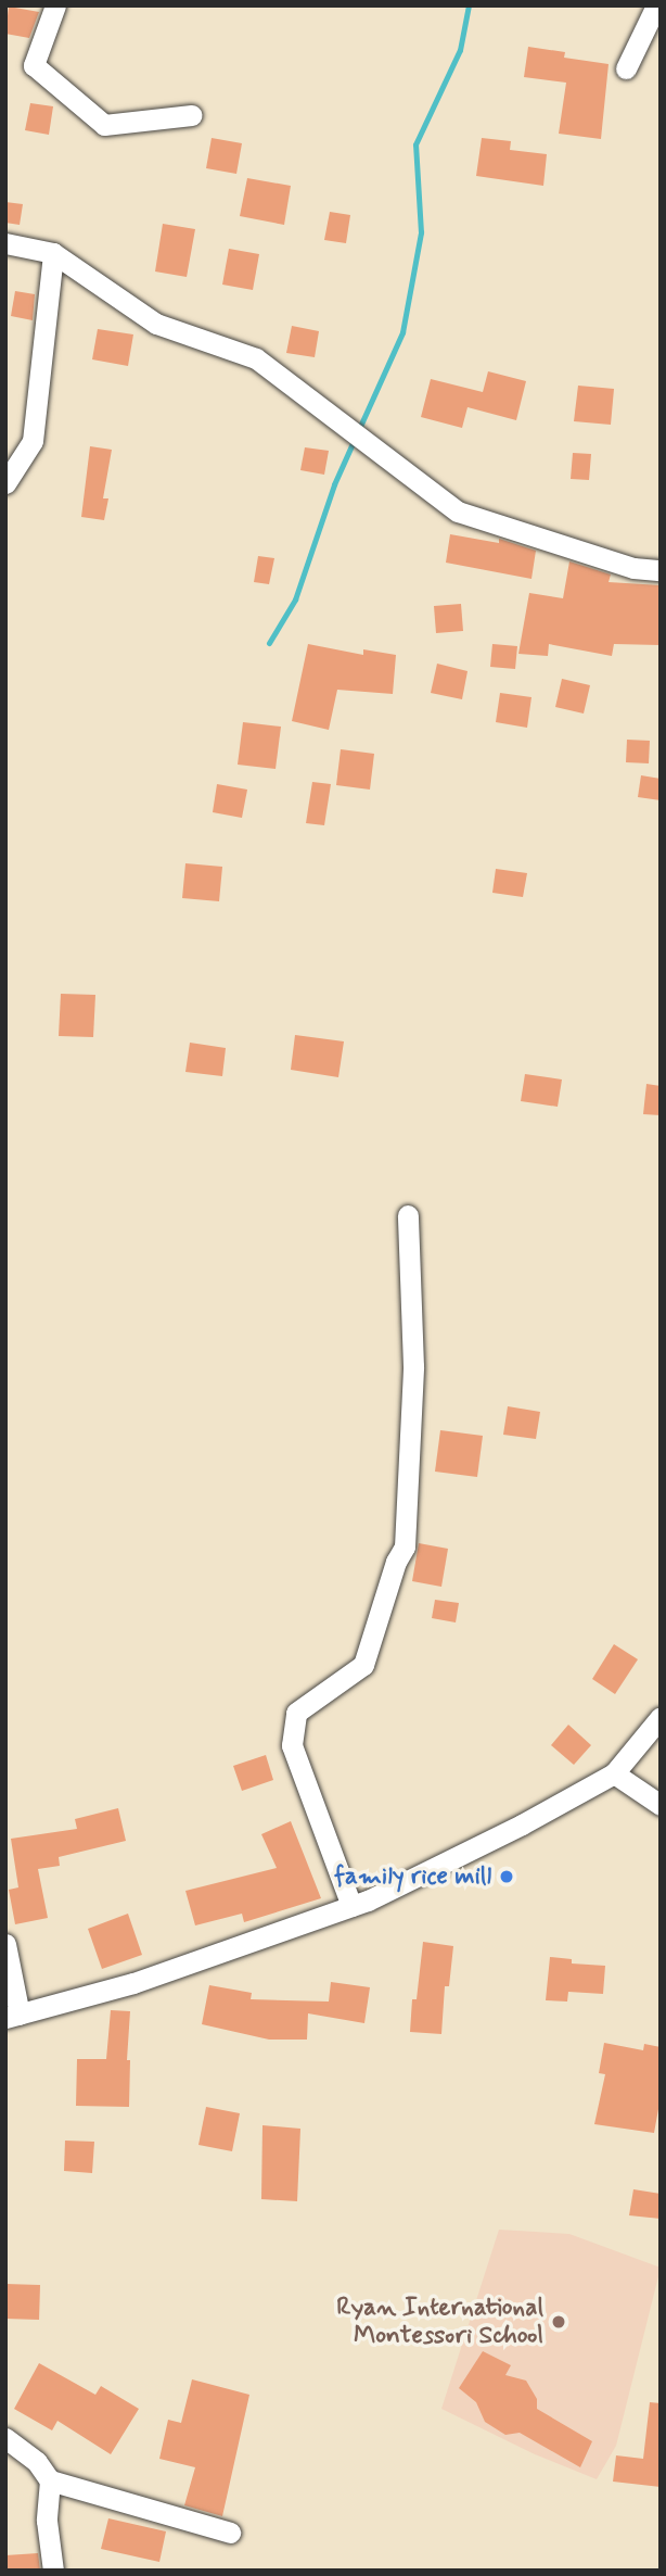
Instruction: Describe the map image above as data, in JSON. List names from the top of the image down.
{
  "places": ["family rice mill", "Ryan International Montessori School"]
}
